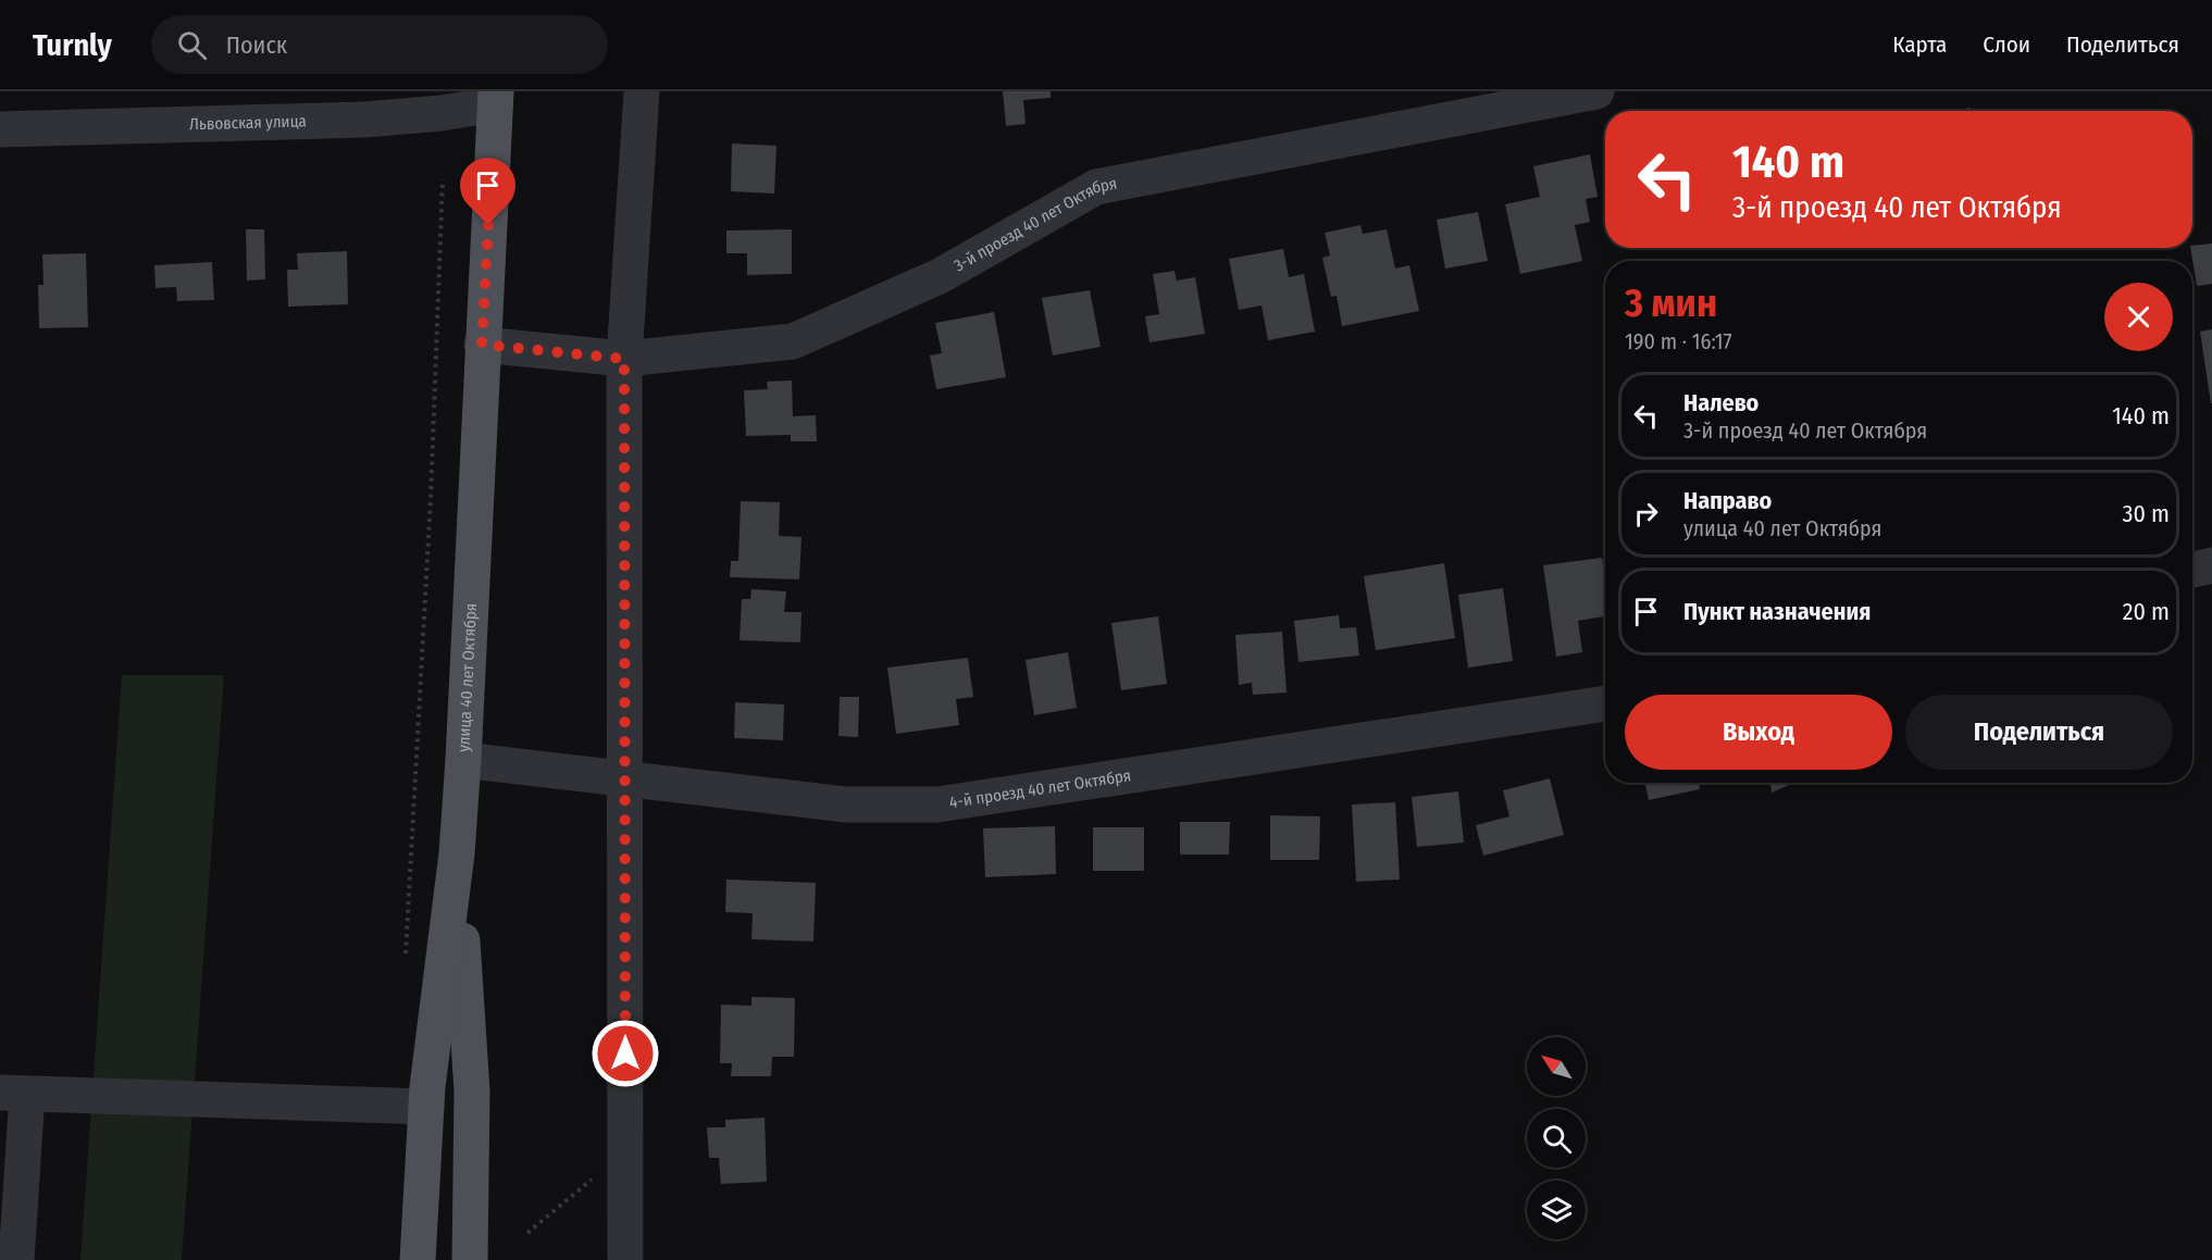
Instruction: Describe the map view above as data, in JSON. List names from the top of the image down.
{
  "streets": {
    "main road": ["улица 40 лет Октября"],
    "street": ["Львовская улица", "3-й проезд 40 лет Октября", "4-й проезд 40 лет Октября"]
  },
  "crossings": [
    ["Львовская улица", "улица 40 лет Октября"],
    ["3-й проезд 40 лет Октября", "улица 40 лет Октября"],
    ["улица 40 лет Октября", "4-й проезд 40 лет Октября"]
  ],
  "north": "top left",
  "page": {
    "header": "Turnly",
    "search": "Поиск",
    "nav": ["Карта", "Слои", "Поделиться"],
    "turn": ["140 m", "3-й проезд 40 лет Октября"],
    "heading": ["3 мин", "190 m · 16:17"],
    "list": [
      {
        "name": "Налево",
        "note": "3-й проезд 40 лет Октября",
        "value": "140 m"
      },
      {
        "name": "Направо",
        "note": "улица 40 лет Октября",
        "value": "30 m"
      },
      {
        "name": "Пункт назначения",
        "value": "20 m"
      }
    ],
    "buttons": ["Выход", "Поделиться"]
  }
}
